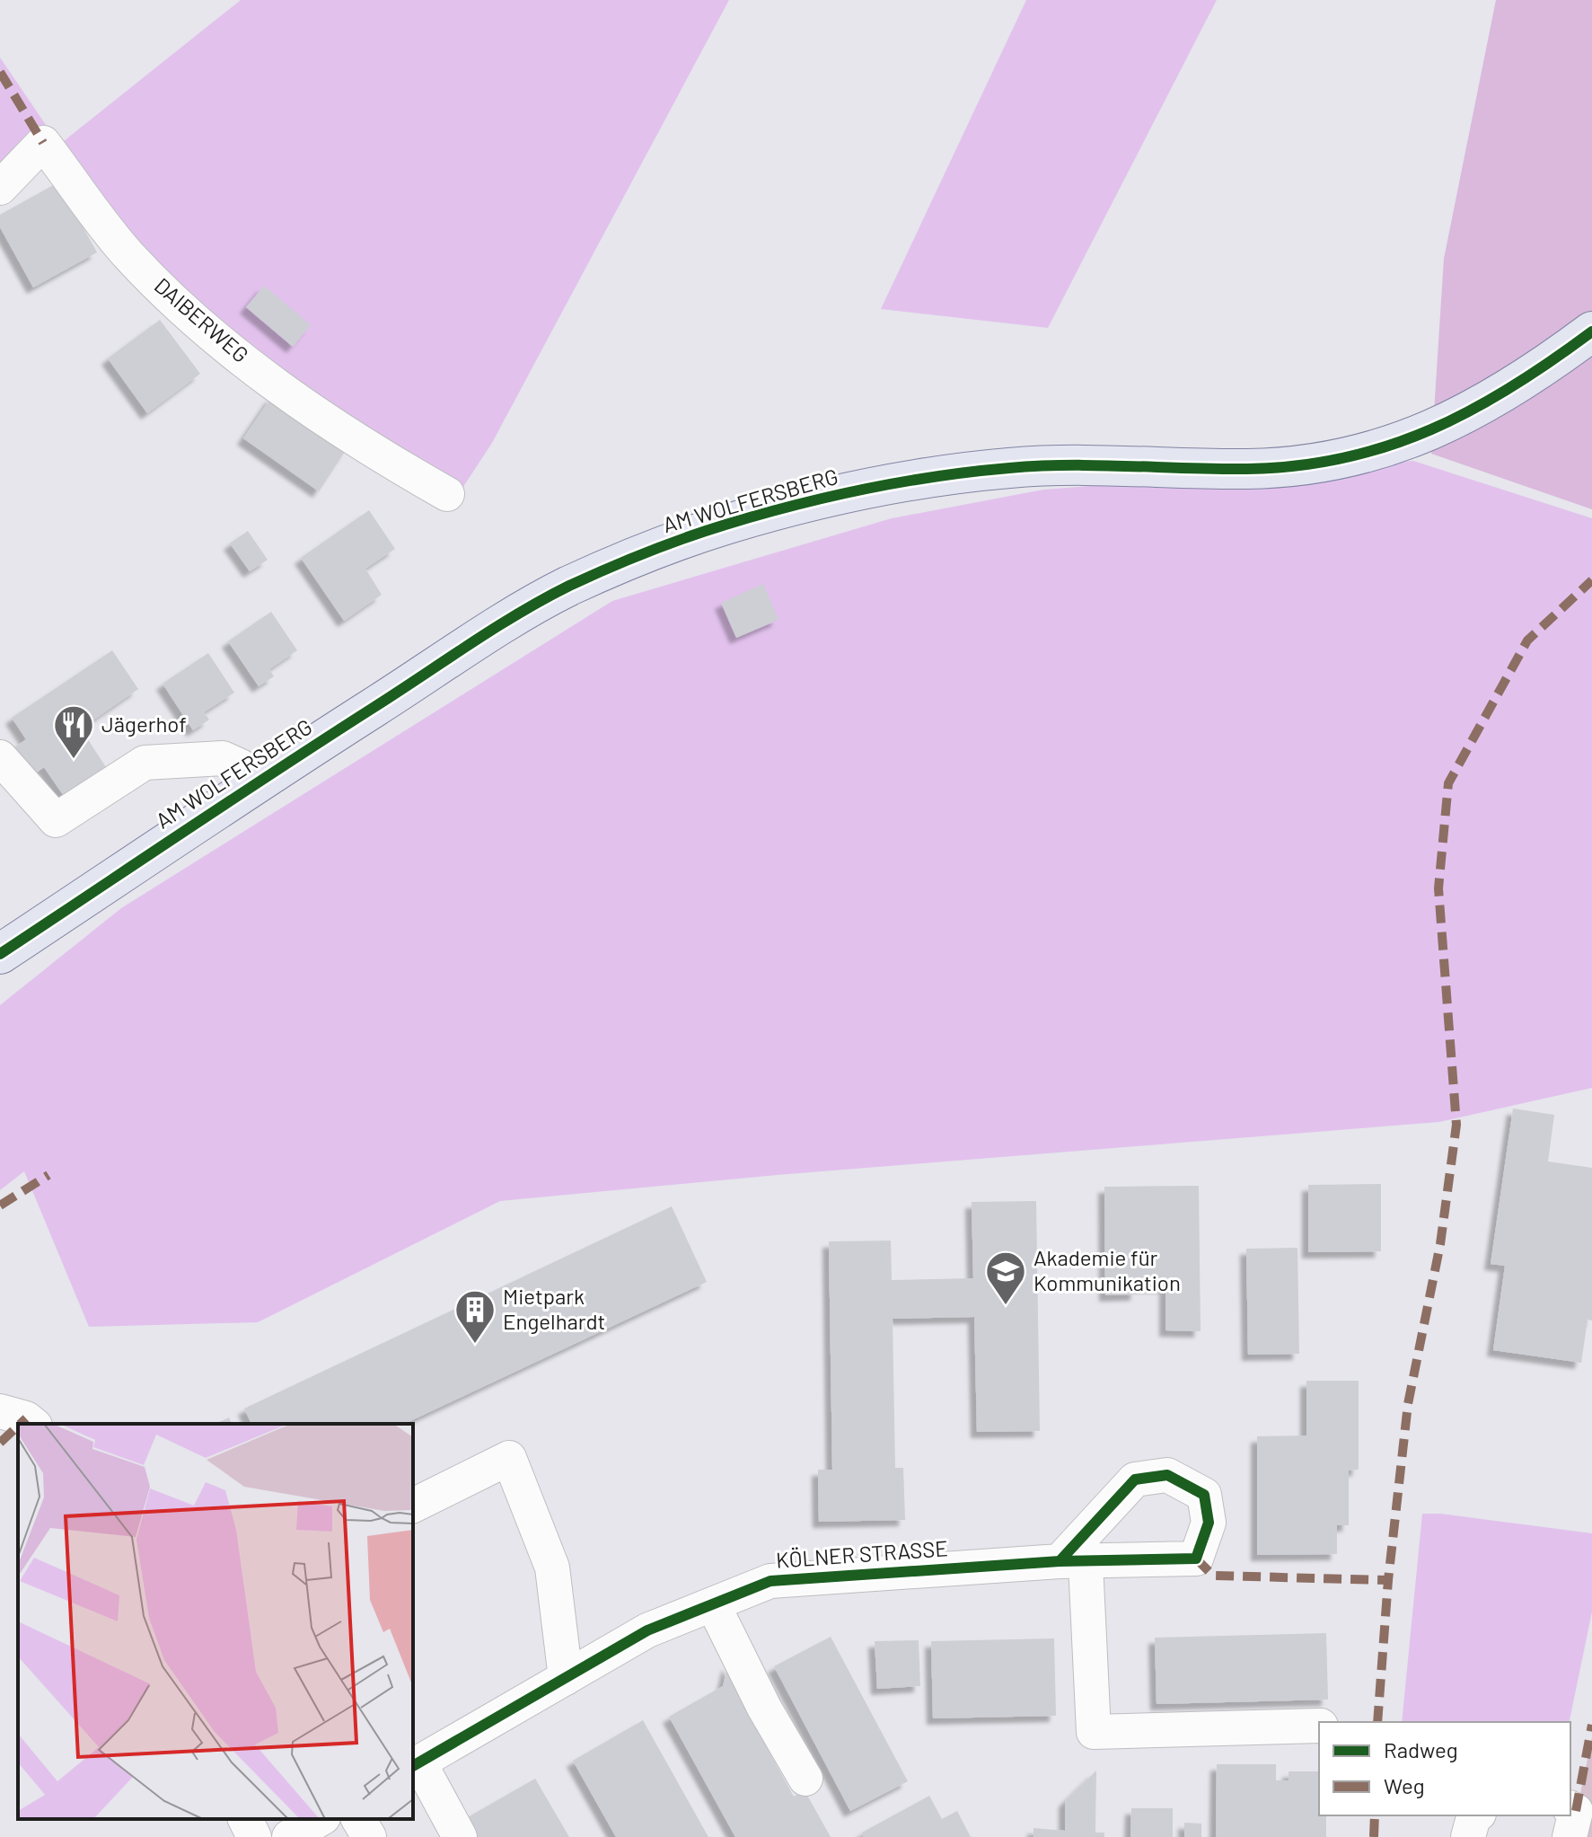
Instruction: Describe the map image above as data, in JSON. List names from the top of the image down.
{
  "streets": {
    "main road": ["AM WOLFERSBERG"],
    "street": ["DAIBERWEG", "KÖLNER STRASSE"]
  },
  "places": {
    "restaurant": ["Jägerhof"],
    "school or university": ["Akademie für Kommunikation"],
    "building": ["Mietpark Engelhardt"]
  },
  "legend": ["Radweg", "Weg"]
}
